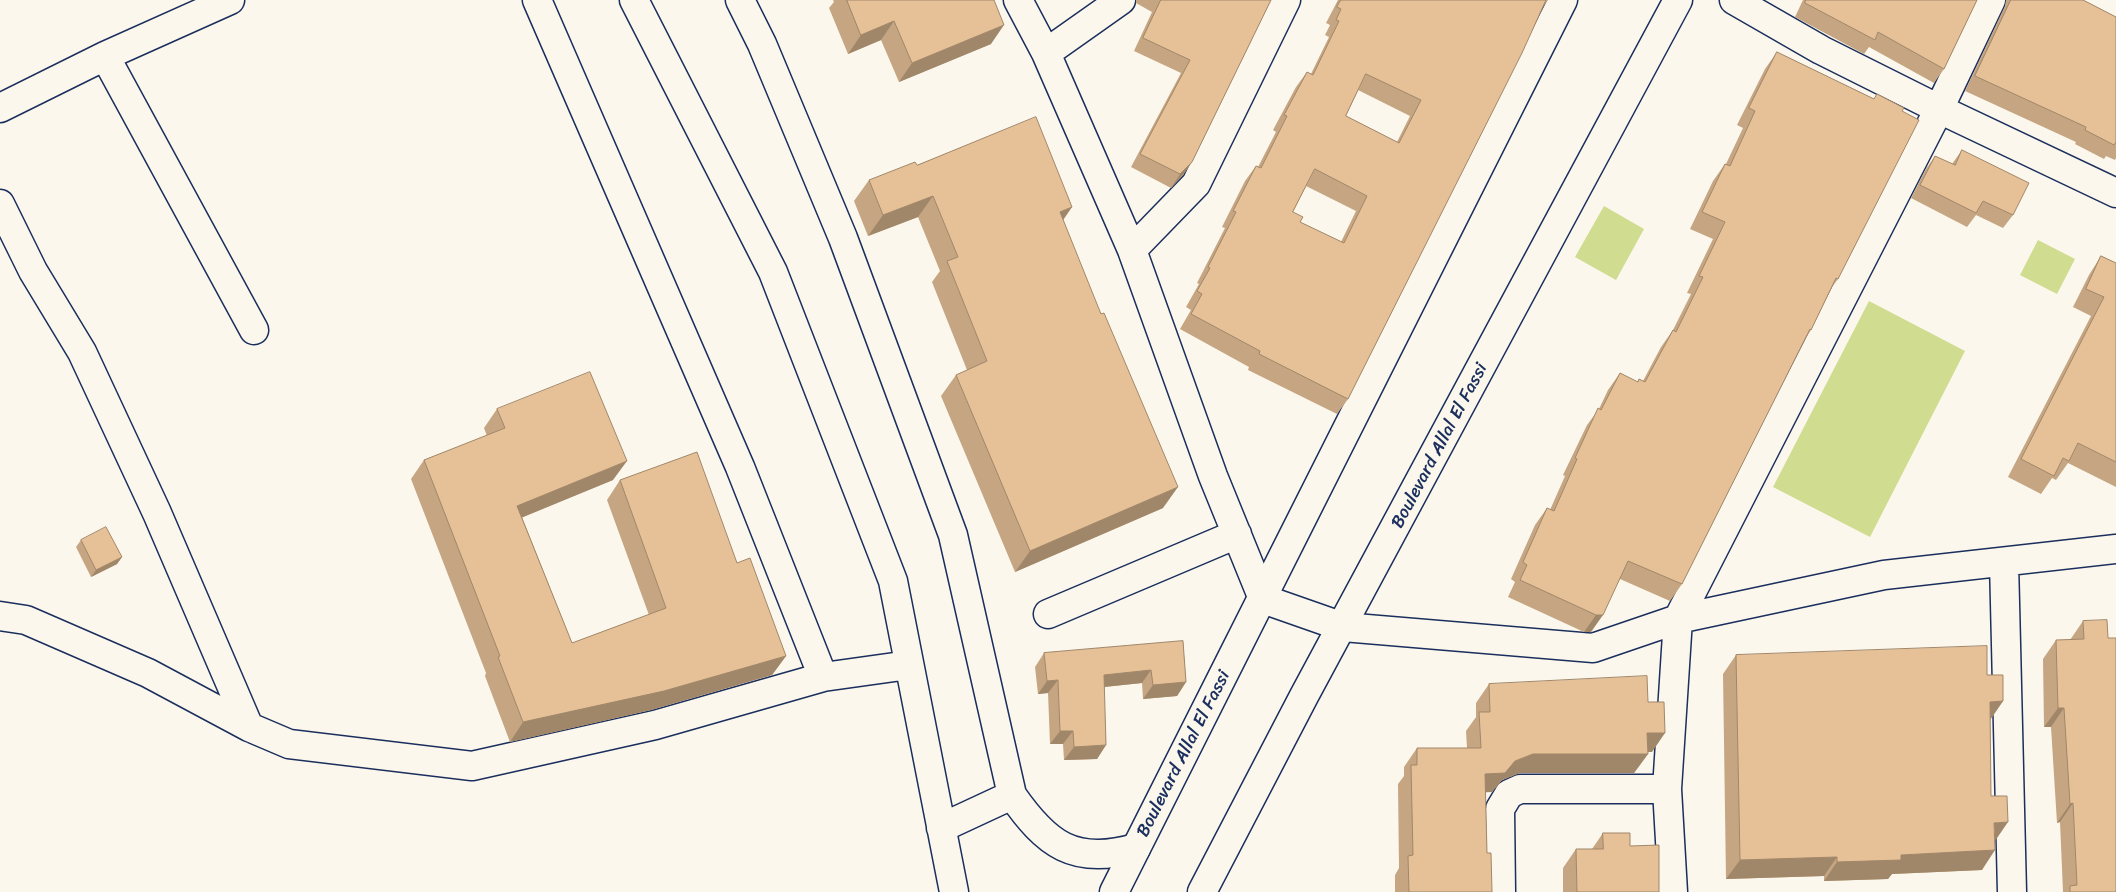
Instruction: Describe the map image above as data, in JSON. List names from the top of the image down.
{
  "streets": {
    "street": ["Boulevard Allal El Fassi"]
  }
}
